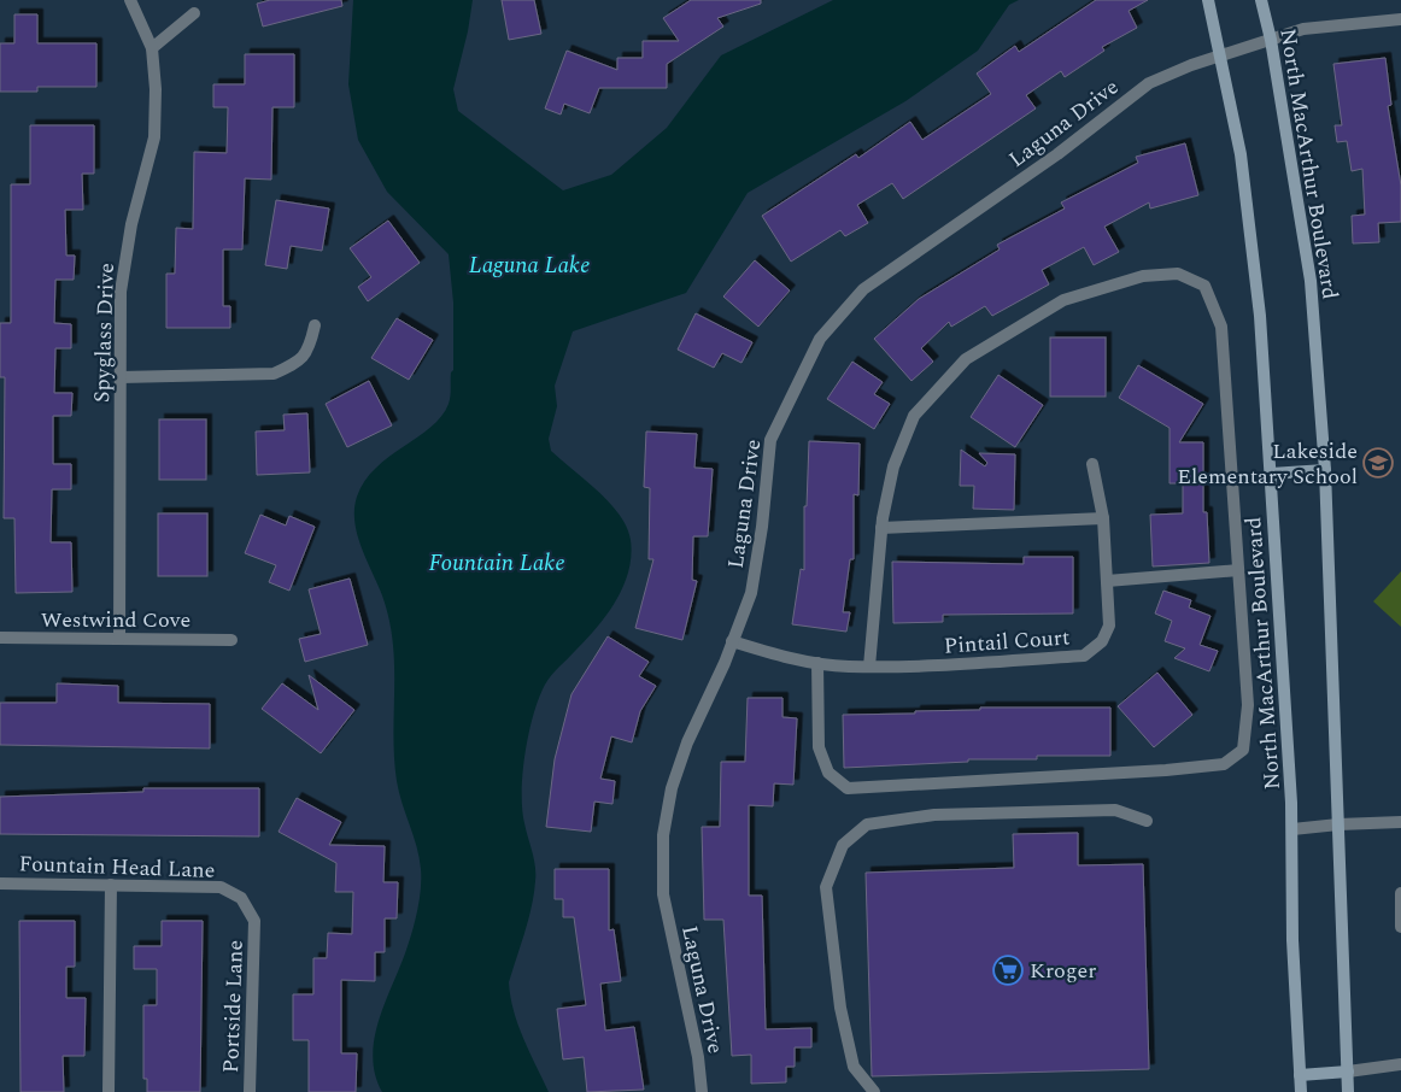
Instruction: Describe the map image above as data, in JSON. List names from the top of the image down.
{
  "streets": {
    "main road": ["North MacArthur Boulevard"],
    "street": [
      "Laguna Drive",
      "Spyglass Drive",
      "Westwind Cove",
      "Pintail Court",
      "Fountain Head Lane",
      "Portside Lane"
    ]
  },
  "crossings": [
    ["Laguna Drive", "North MacArthur Boulevard"],
    ["Laguna Drive", "Pintail Court"],
    ["Spyglass Drive", "Westwind Cove"],
    ["Fountain Head Lane", "Portside Lane"]
  ],
  "water": ["Laguna Lake", "Fountain Lake"],
  "places": {
    "school or university": ["Lakeside Elementary School"],
    "supermarket": ["Kroger"]
  }
}
